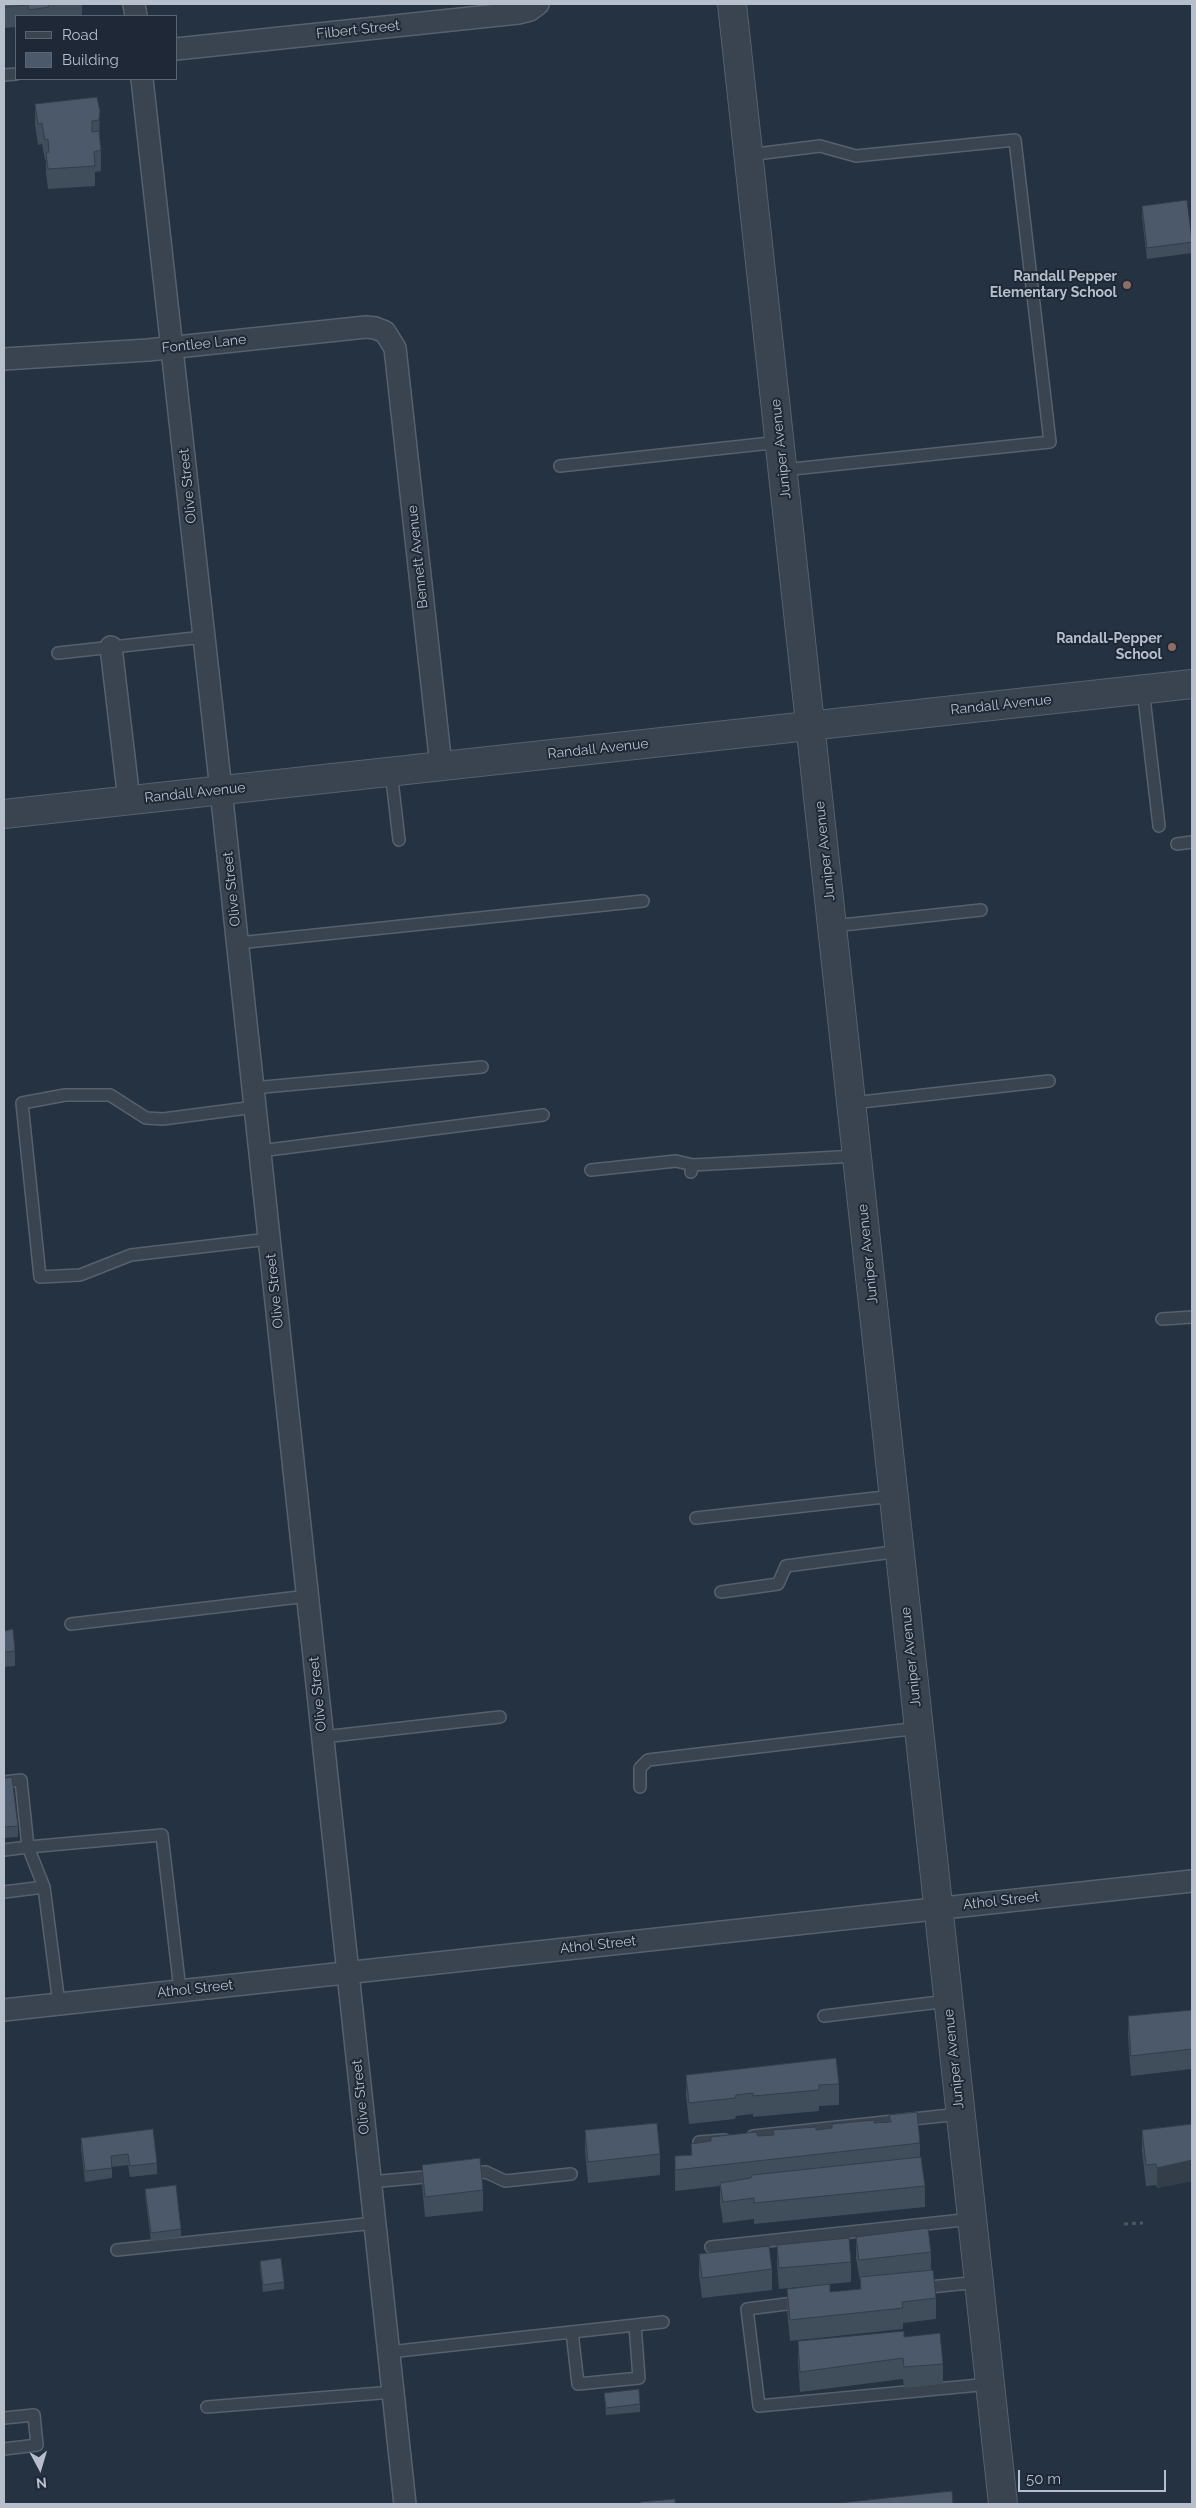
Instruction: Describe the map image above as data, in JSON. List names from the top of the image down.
{
  "streets": {
    "street": [
      "Filbert Street",
      "Fontlee Lane",
      "Juniper Avenue",
      "Olive Street",
      "Bennett Avenue",
      "Randall Avenue",
      "Athol Street"
    ]
  },
  "crossings": [
    ["Fontlee Lane", "Olive Street"],
    ["Fontlee Lane", "Bennett Avenue"],
    ["Juniper Avenue", "Randall Avenue"],
    ["Juniper Avenue", "Athol Street"],
    ["Olive Street", "Randall Avenue"],
    ["Olive Street", "Athol Street"],
    ["Bennett Avenue", "Randall Avenue"]
  ],
  "places": ["Randall Pepper Elementary School", "Randall-Pepper School"],
  "legend": ["Road", "Building"],
  "scale_bar": "50 m",
  "north": "bottom"
}
